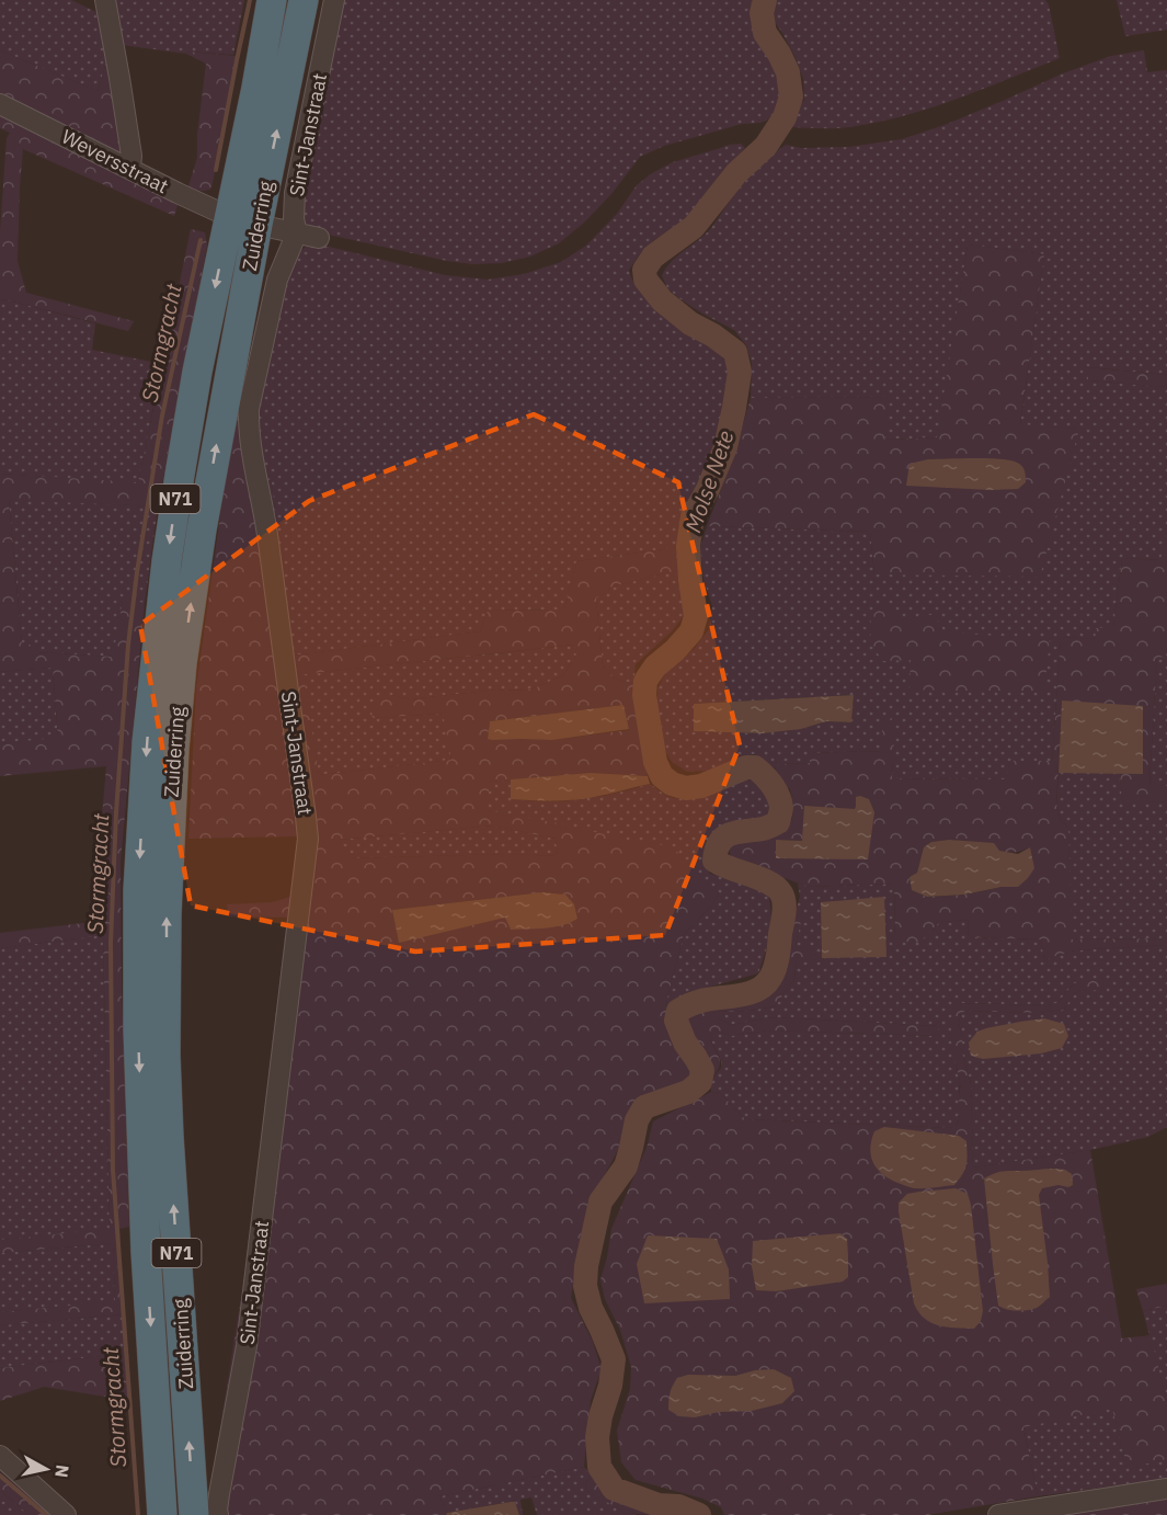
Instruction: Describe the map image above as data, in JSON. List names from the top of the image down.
{
  "streets": {
    "highway": ["Zuiderring", "N71"],
    "street": ["Sint-Janstraat", "Weversstraat"]
  },
  "crossings": [
    ["Sint-Janstraat", "Weversstraat"],
    ["Weversstraat", "Zuiderring"]
  ],
  "water": ["Stormgracht", "Molse Nete"],
  "north": "right"
}
